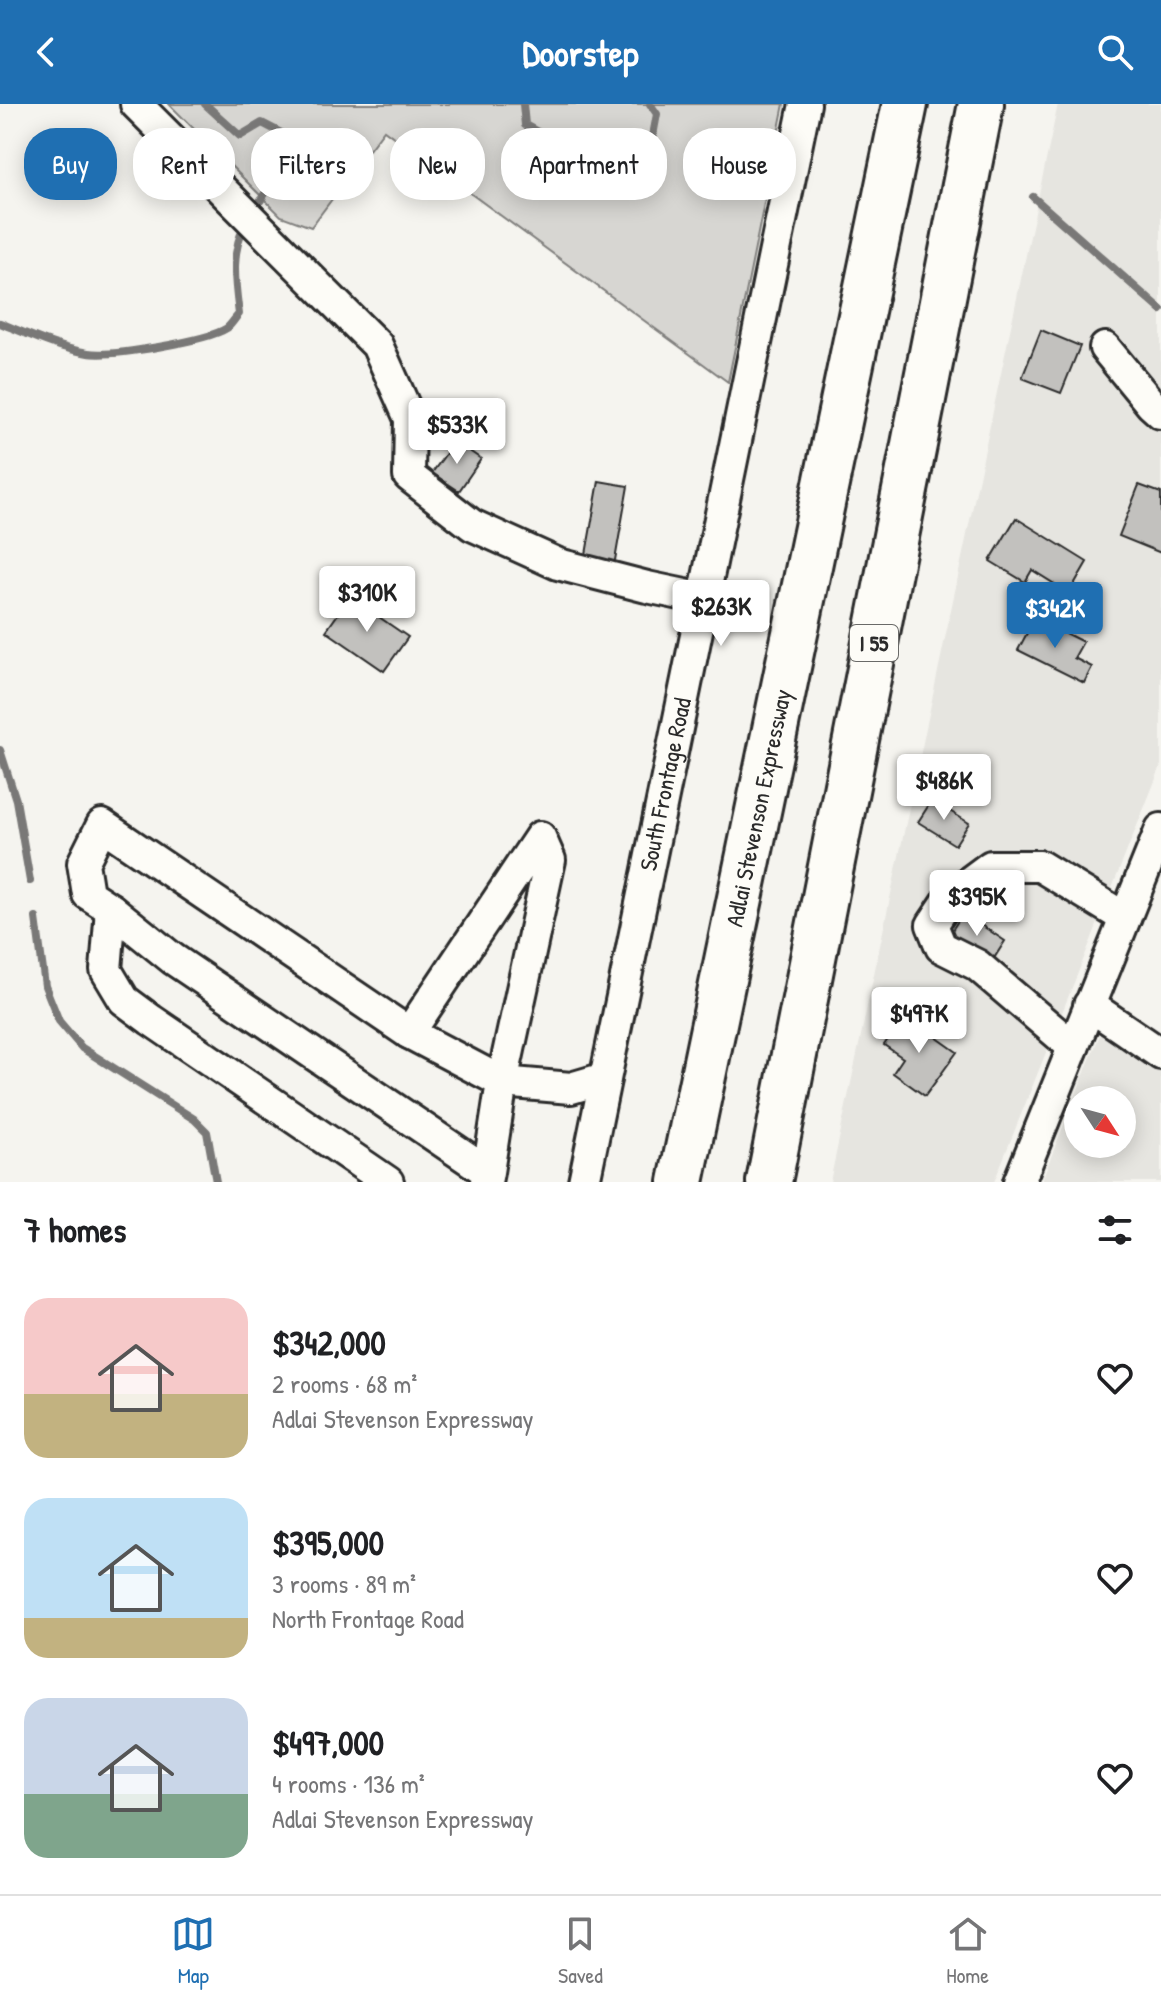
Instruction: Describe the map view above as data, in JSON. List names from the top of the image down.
{
  "streets": {
    "highway": ["I 55", "Adlai Stevenson Expressway"],
    "street": ["South Frontage Road"]
  },
  "north": "bottom right",
  "page": {
    "header": "Doorstep",
    "chip": [
      "Buy",
      "Rent",
      "Filters",
      "New",
      "Apartment",
      "House"
    ],
    "price": [
      "$533K",
      "$310K",
      "$263K",
      "$342K",
      "$486K",
      "$395K",
      "$497K"
    ],
    "heading": "7 homes",
    "list": [
      {
        "name": "$342,000",
        "note": "2 rooms · 68 m² · Adlai Stevenson Expressway"
      },
      {
        "name": "$395,000",
        "note": "3 rooms · 89 m² · North Frontage Road"
      },
      {
        "name": "$497,000",
        "note": "4 rooms · 136 m² · Adlai Stevenson Expressway"
      }
    ],
    "tabs": ["Map", "Saved", "Home"]
  }
}
